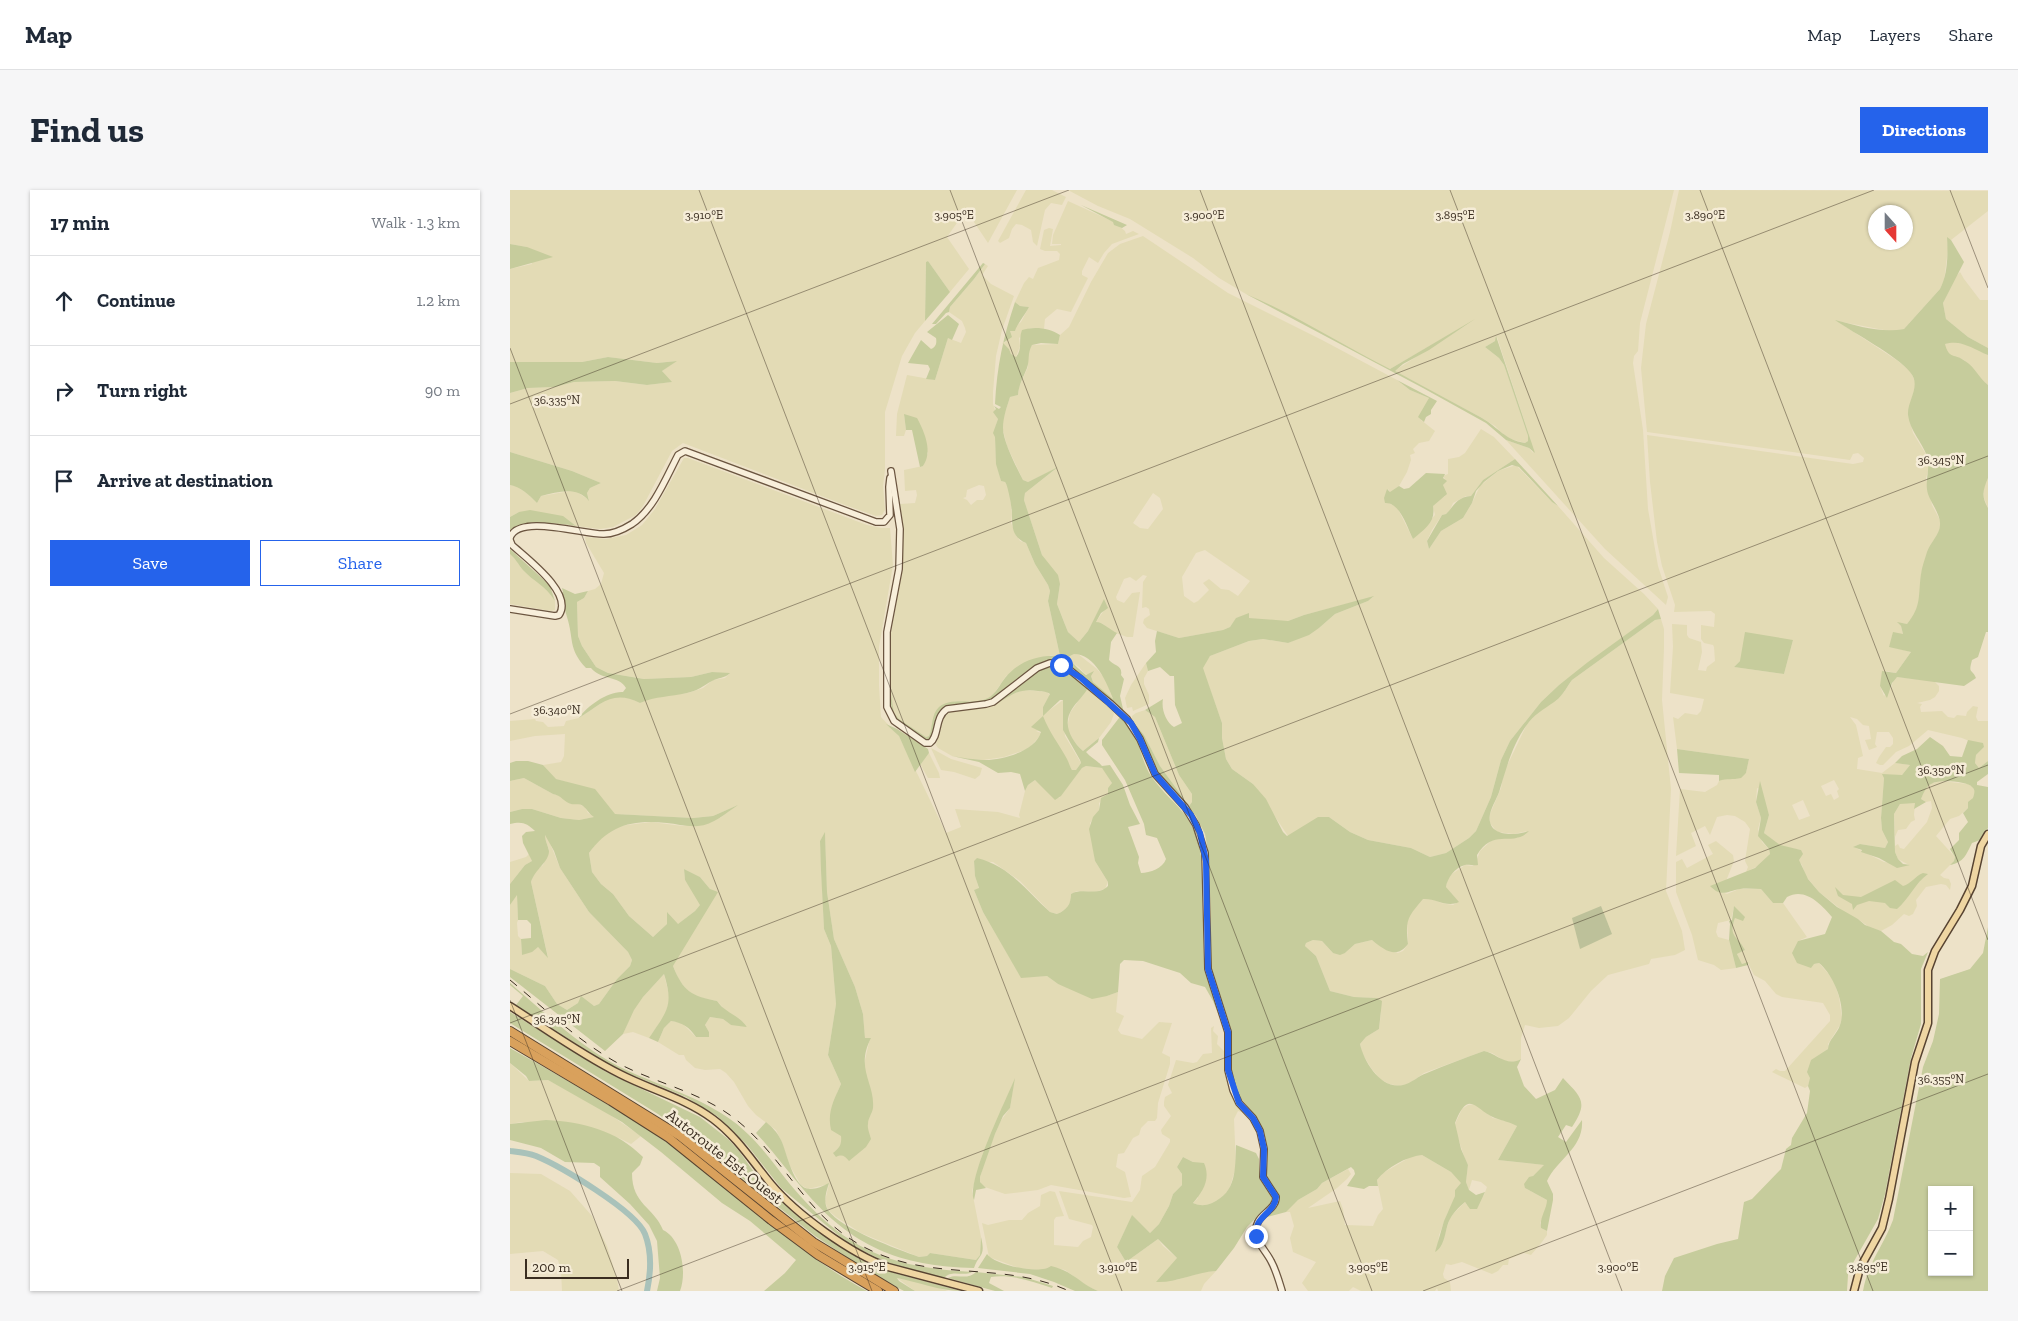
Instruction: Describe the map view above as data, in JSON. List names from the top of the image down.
{
  "streets": {
    "highway": ["Autoroute Est-Ouest"]
  },
  "scale_bar": "200 m",
  "north": "bottom",
  "page": {
    "header": "Map",
    "nav": ["Map", "Layers", "Share"],
    "buttons": [
      "Directions",
      ["Save", "Share"]
    ],
    "title": "Find us",
    "heading": ["17 min", "Walk · 1.3 km"],
    "list": [
      ["Continue", "1.2 km"],
      ["Turn right", "90 m"],
      "Arrive at destination"
    ],
    "map_buttons": ["+", "−"],
    "scale": "200 m"
  },
  "coordinates": [
    "3.910°E",
    "3.905°E",
    "3.900°E",
    "3.895°E",
    "3.890°E",
    "36.335°N",
    "36.345°N",
    "36.340°N",
    "36.350°N",
    "36.355°N",
    "3.915°E"
  ]
}
